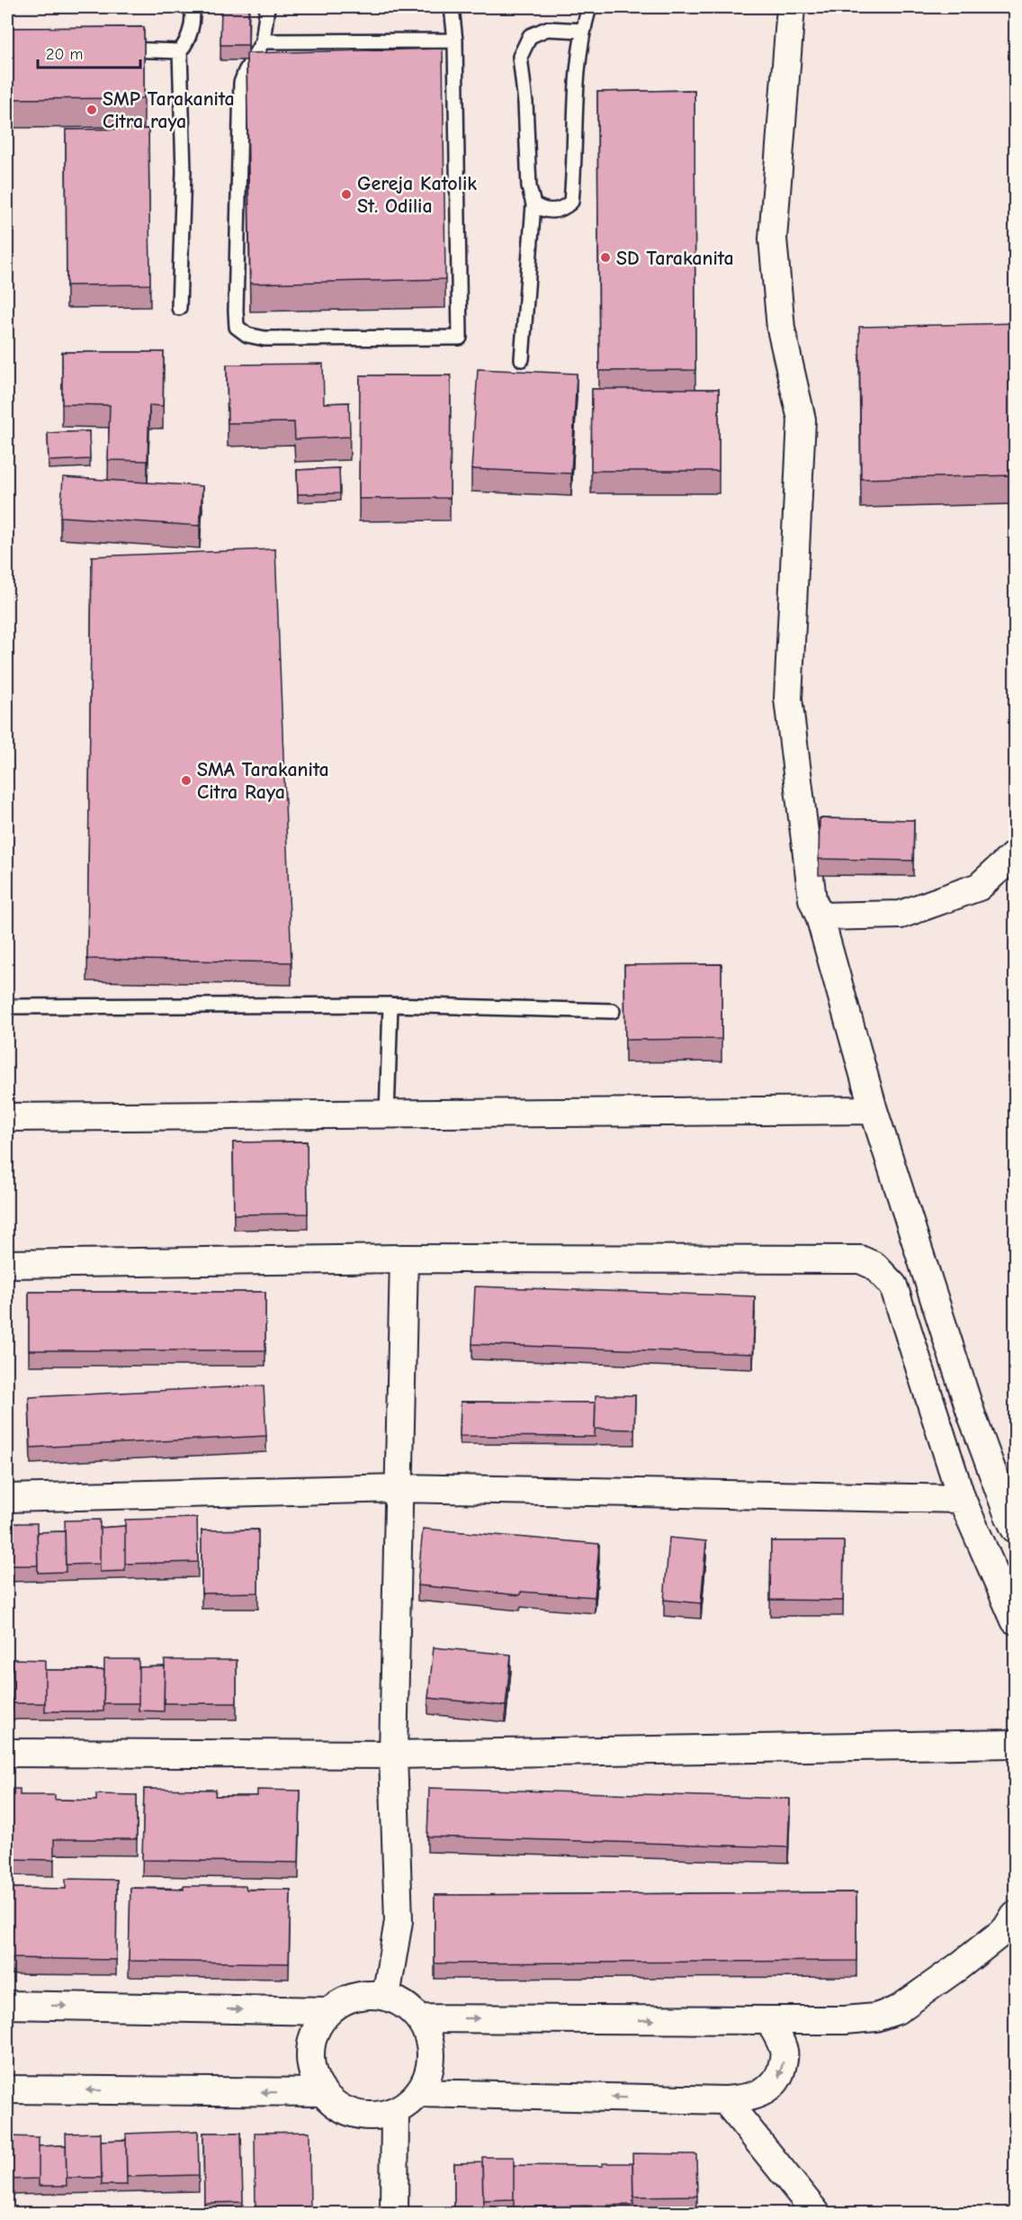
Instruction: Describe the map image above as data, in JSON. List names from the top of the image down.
{
  "places": [
    "SMP Tarakanita Citra raya",
    "Gereja Katolik St. Odilia",
    "SD Tarakanita",
    "SMA Tarakanita Citra Raya"
  ],
  "scale_bar": "20 m"
}
